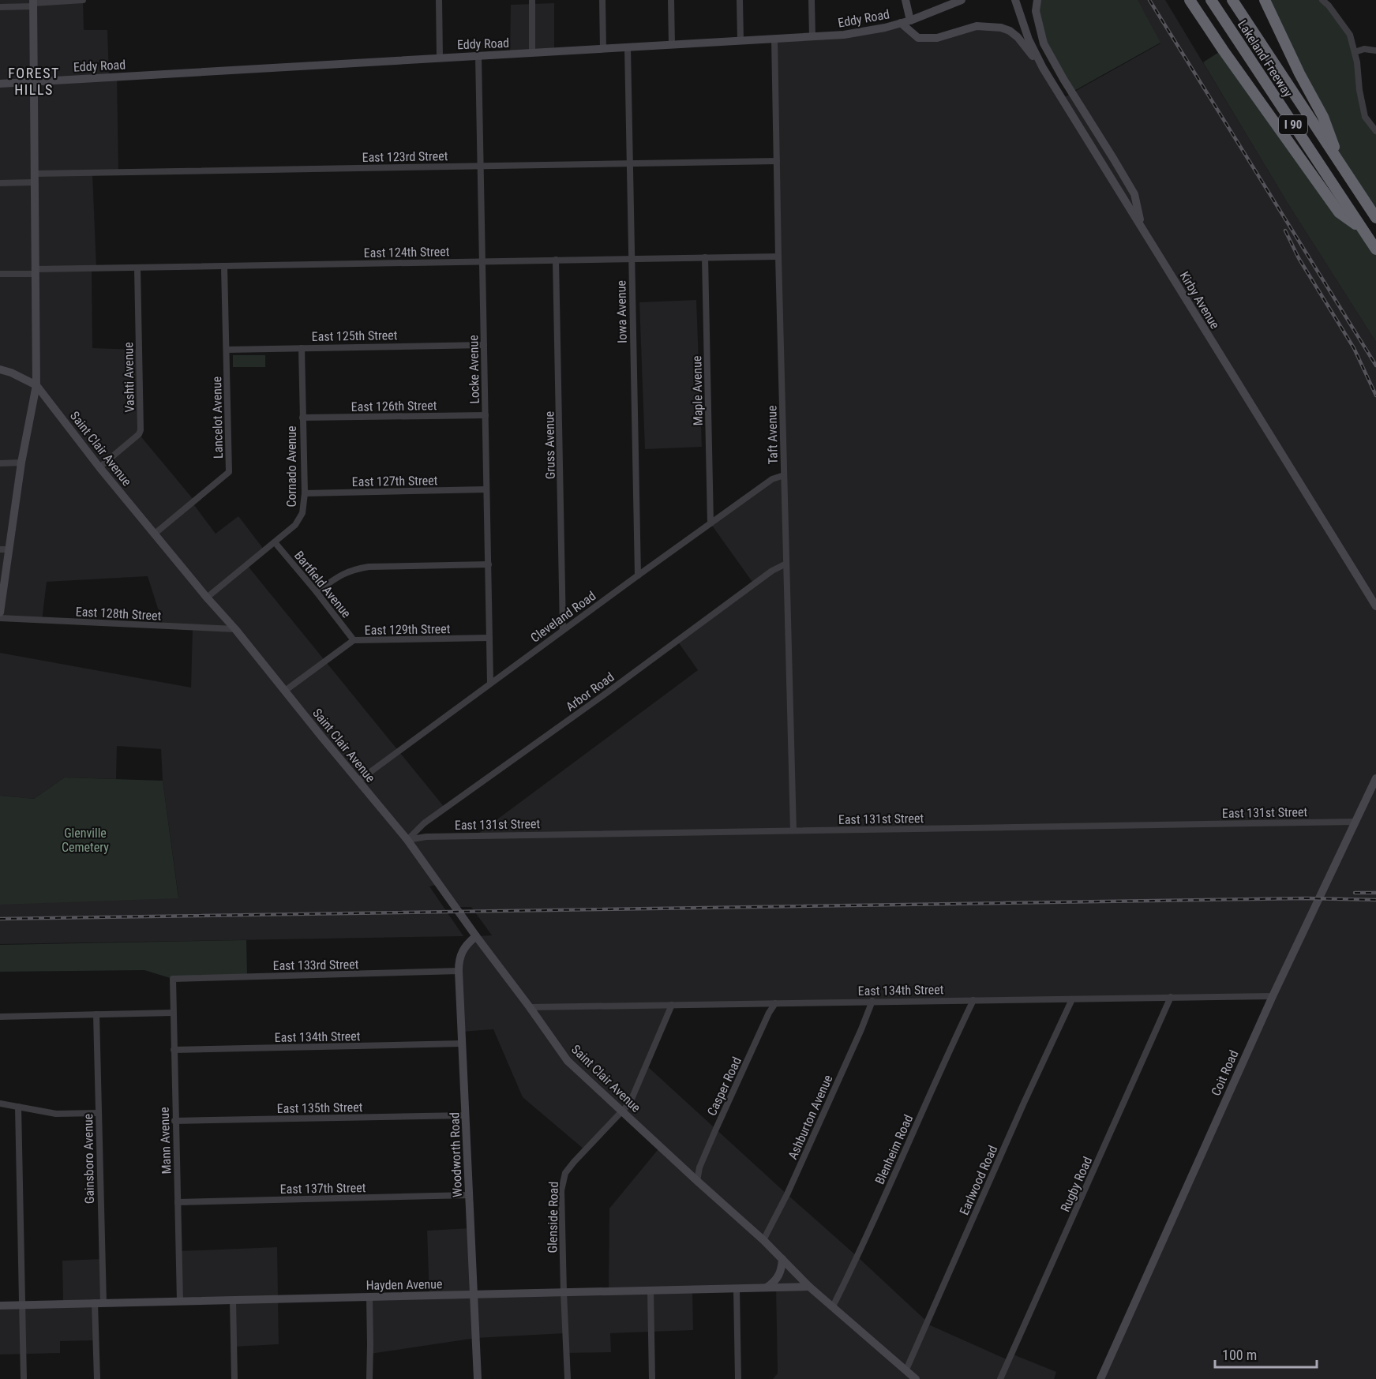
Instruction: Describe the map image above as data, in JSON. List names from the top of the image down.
{
  "streets": {
    "highway": ["Lakeland Freeway", "I 90"],
    "street": [
      "Eddy Road",
      "East 123rd Street",
      "East 124th Street",
      "Kirby Avenue",
      "Iowa Avenue",
      "East 125th Street",
      "Locke Avenue",
      "Vashti Avenue",
      "Maple Avenue",
      "East 126th Street",
      "Lancelot Avenue",
      "Taft Avenue",
      "Gruss Avenue",
      "Saint Clair Avenue",
      "Cornado Avenue",
      "East 127th Street",
      "Bartfield Avenue",
      "East 128th Street",
      "Cleveland Road",
      "East 129th Street",
      "Arbor Road",
      "East 131st Street",
      "East 133rd Street",
      "East 134th Street",
      "Coit Road",
      "Casper Road",
      "East 135th Street",
      "Ashburton Avenue",
      "Mann Avenue",
      "Blenheim Road",
      "Woodworth Road",
      "Gainsboro Avenue",
      "Earlwood Road",
      "Rugby Road",
      "East 137th Street",
      "Glenside Road",
      "Hayden Avenue"
    ]
  },
  "crossings": [
    ["Eddy Road", "Iowa Avenue"],
    ["Eddy Road", "Locke Avenue"],
    ["Eddy Road", "Taft Avenue"],
    ["East 123rd Street", "Iowa Avenue"],
    ["East 123rd Street", "Locke Avenue"],
    ["East 123rd Street", "Taft Avenue"],
    ["East 124th Street", "Iowa Avenue"],
    ["East 124th Street", "Locke Avenue"],
    ["East 124th Street", "Vashti Avenue"],
    ["East 124th Street", "Maple Avenue"],
    ["East 124th Street", "Lancelot Avenue"],
    ["East 124th Street", "Taft Avenue"],
    ["East 124th Street", "Gruss Avenue"],
    ["Iowa Avenue", "Cleveland Road"],
    ["East 125th Street", "Locke Avenue"],
    ["East 125th Street", "Lancelot Avenue"],
    ["East 125th Street", "Cornado Avenue"],
    ["Locke Avenue", "East 126th Street"],
    ["Locke Avenue", "East 127th Street"],
    ["Locke Avenue", "Cleveland Road"],
    ["Locke Avenue", "East 129th Street"],
    ["Vashti Avenue", "Saint Clair Avenue"],
    ["Maple Avenue", "Cleveland Road"],
    ["East 126th Street", "Cornado Avenue"],
    ["Lancelot Avenue", "Saint Clair Avenue"],
    ["Taft Avenue", "Cleveland Road"],
    ["Taft Avenue", "Arbor Road"],
    ["Taft Avenue", "East 131st Street"],
    ["Gruss Avenue", "Cleveland Road"],
    ["Saint Clair Avenue", "Cornado Avenue"],
    ["Saint Clair Avenue", "East 128th Street"],
    ["Saint Clair Avenue", "Cleveland Road"],
    ["Saint Clair Avenue", "East 129th Street"],
    ["Saint Clair Avenue", "Arbor Road"],
    ["Saint Clair Avenue", "East 131st Street"],
    ["Saint Clair Avenue", "East 134th Street"],
    ["Saint Clair Avenue", "Casper Road"],
    ["Saint Clair Avenue", "Ashburton Avenue"],
    ["Saint Clair Avenue", "Blenheim Road"],
    ["Saint Clair Avenue", "Woodworth Road"],
    ["Saint Clair Avenue", "Earlwood Road"],
    ["Saint Clair Avenue", "Glenside Road"],
    ["Saint Clair Avenue", "Hayden Avenue"],
    ["Cornado Avenue", "East 127th Street"],
    ["Cornado Avenue", "Bartfield Avenue"],
    ["Bartfield Avenue", "East 129th Street"],
    ["Arbor Road", "East 131st Street"],
    ["East 131st Street", "Coit Road"],
    ["East 133rd Street", "Mann Avenue"],
    ["East 133rd Street", "Woodworth Road"],
    ["East 134th Street", "Coit Road"],
    ["East 134th Street", "Casper Road"],
    ["East 134th Street", "Ashburton Avenue"],
    ["East 134th Street", "Mann Avenue"],
    ["East 134th Street", "Blenheim Road"],
    ["East 134th Street", "Woodworth Road"],
    ["East 134th Street", "Earlwood Road"],
    ["East 134th Street", "Rugby Road"],
    ["East 134th Street", "Glenside Road"],
    ["East 135th Street", "Mann Avenue"],
    ["East 135th Street", "Woodworth Road"],
    ["Mann Avenue", "East 137th Street"],
    ["Mann Avenue", "Hayden Avenue"],
    ["Woodworth Road", "East 137th Street"],
    ["Woodworth Road", "Hayden Avenue"],
    ["Gainsboro Avenue", "Hayden Avenue"],
    ["Glenside Road", "Hayden Avenue"]
  ],
  "districts": ["FOREST HILLS"],
  "parks": ["Glenville Cemetery"],
  "scale_bar": "100 m"
}
